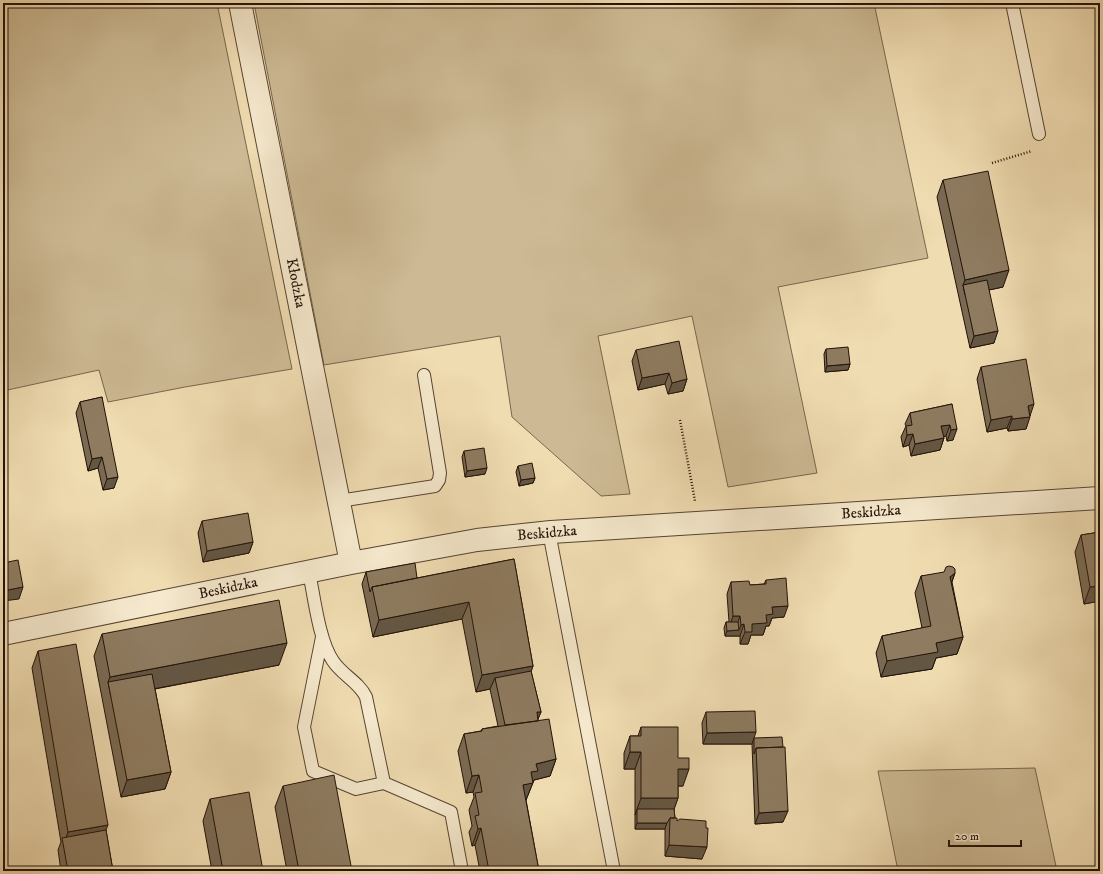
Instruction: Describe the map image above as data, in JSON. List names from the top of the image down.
{
  "streets": {
    "street": ["Kłodzka", "Beskidzka"]
  },
  "crossings": [
    ["Kłodzka", "Beskidzka"]
  ],
  "scale_bar": "20 m"
}
